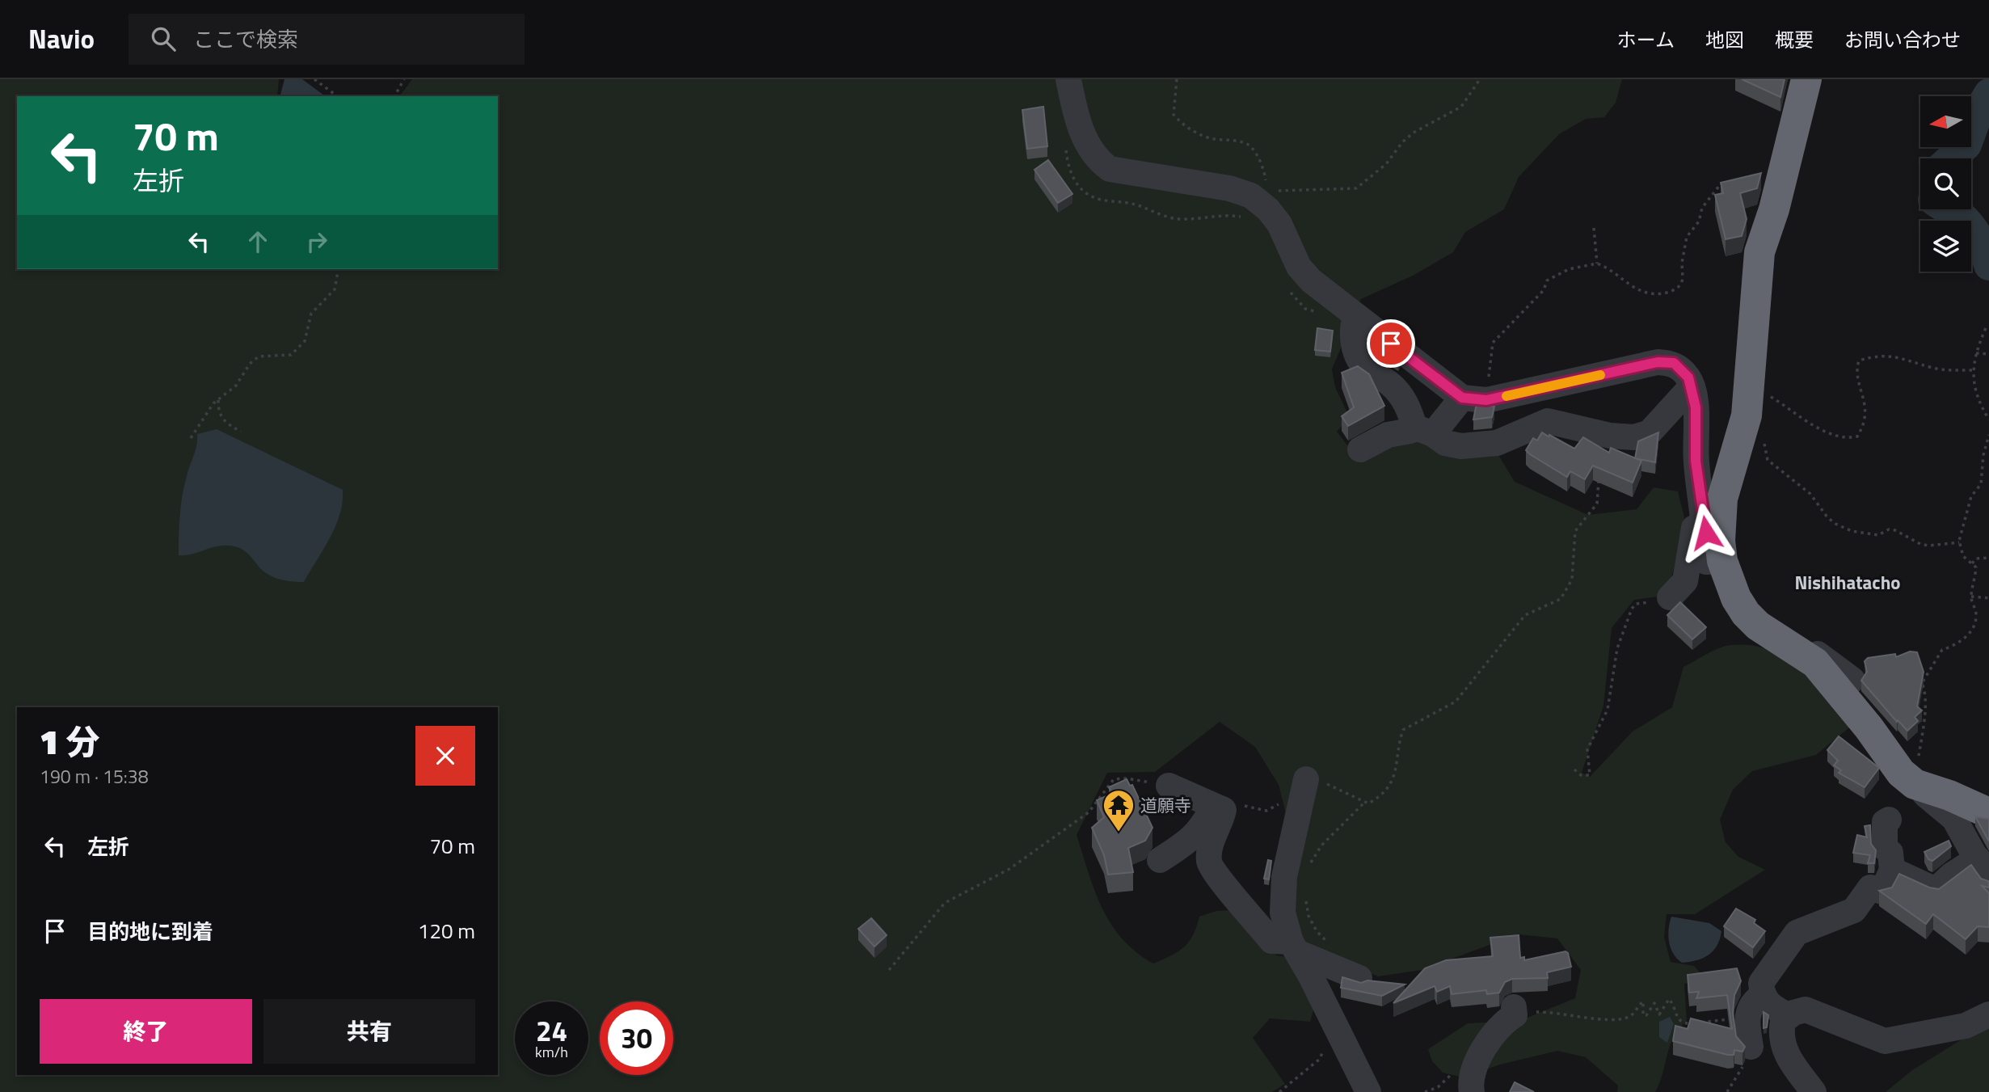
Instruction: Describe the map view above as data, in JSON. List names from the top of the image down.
{
  "districts": ["Nishihatacho"],
  "places": {
    "temple": ["道願寺"]
  },
  "north": "left",
  "page": {
    "header": "Navio",
    "search": "ここで検索",
    "nav": [
      "ホーム",
      "地図",
      "概要",
      "お問い合わせ"
    ],
    "turn": ["70 m", "左折"],
    "heading": ["1 分", "190 m · 15:38"],
    "list": [
      {
        "name": "左折",
        "value": "70 m"
      },
      {
        "name": "目的地に到着",
        "value": "120 m"
      }
    ],
    "buttons": ["終了", "共有"],
    "speed": "24 km/h",
    "limit": "30"
  }
}
